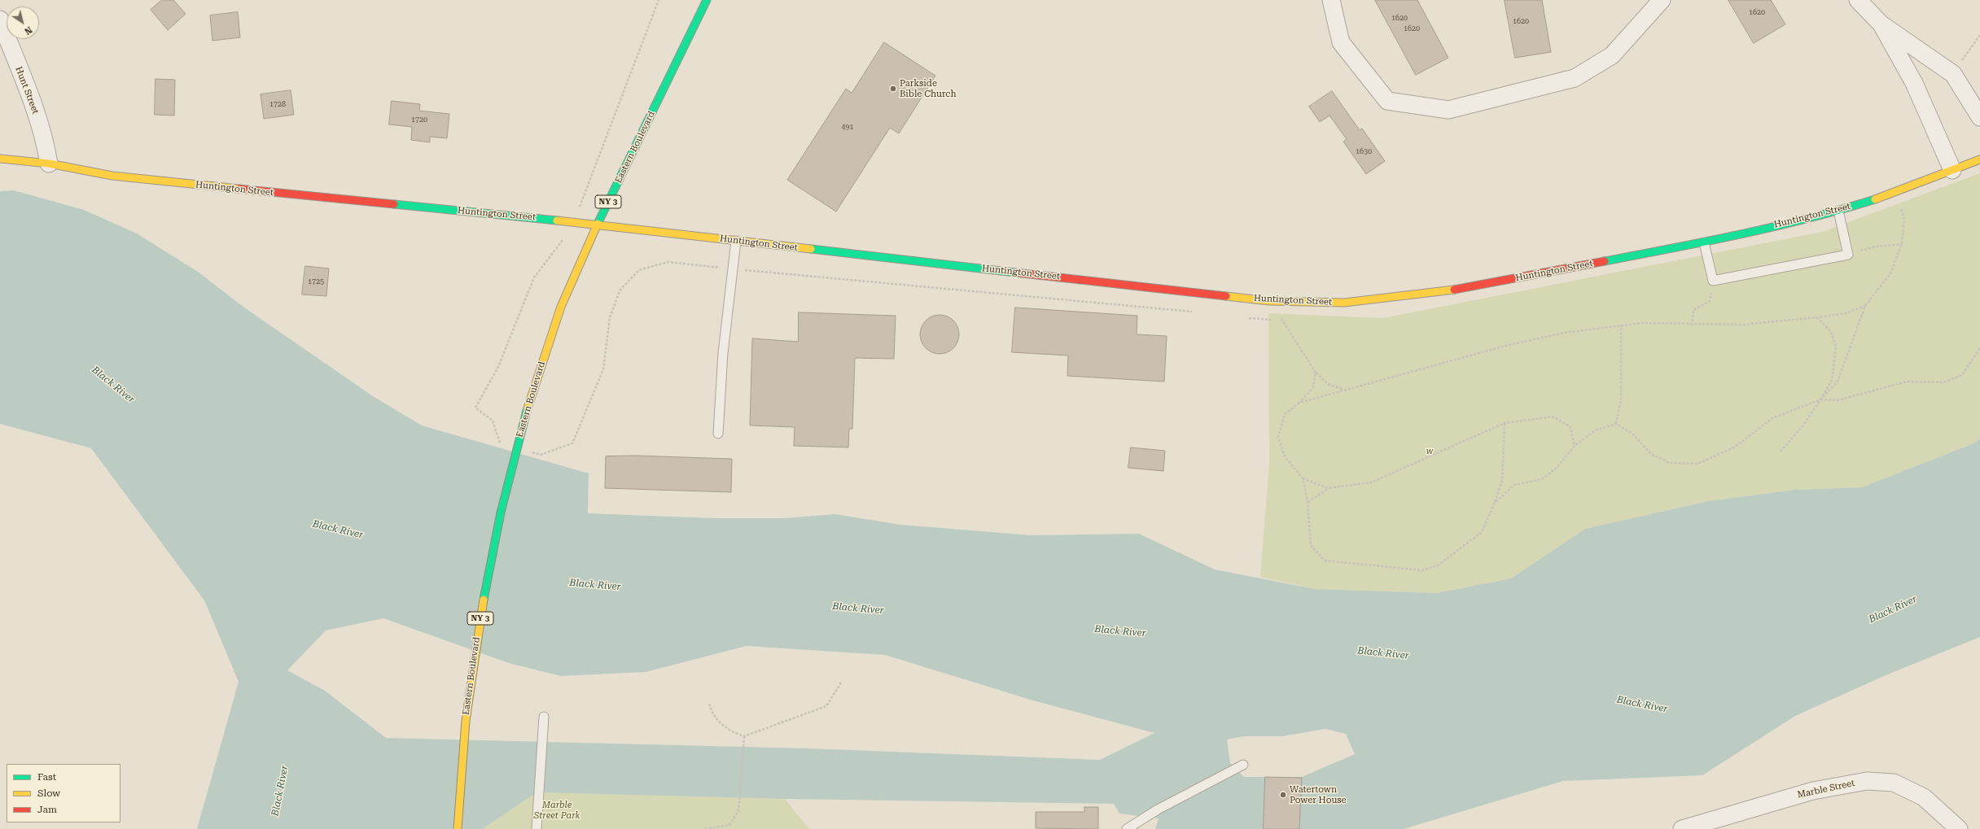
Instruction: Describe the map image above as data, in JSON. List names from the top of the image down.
{
  "streets": {
    "street": [
      "Hunt Street",
      "Eastern Boulevard",
      "Huntington Street",
      "NY 3",
      "Marble Street"
    ]
  },
  "crossings": [
    ["Hunt Street", "Huntington Street"],
    ["Eastern Boulevard", "Huntington Street"]
  ],
  "water": ["Black River"],
  "parks": ["w", "Marble Street Park"],
  "places": ["Parkside Bible Church", "Watertown Power House"],
  "house_numbers": [
    "1620",
    "1620",
    "1620",
    "1620",
    "1728",
    "1720",
    "491",
    "1630",
    "1725"
  ],
  "legend": ["Fast", "Slow", "Jam"],
  "north": "bottom right"
}
